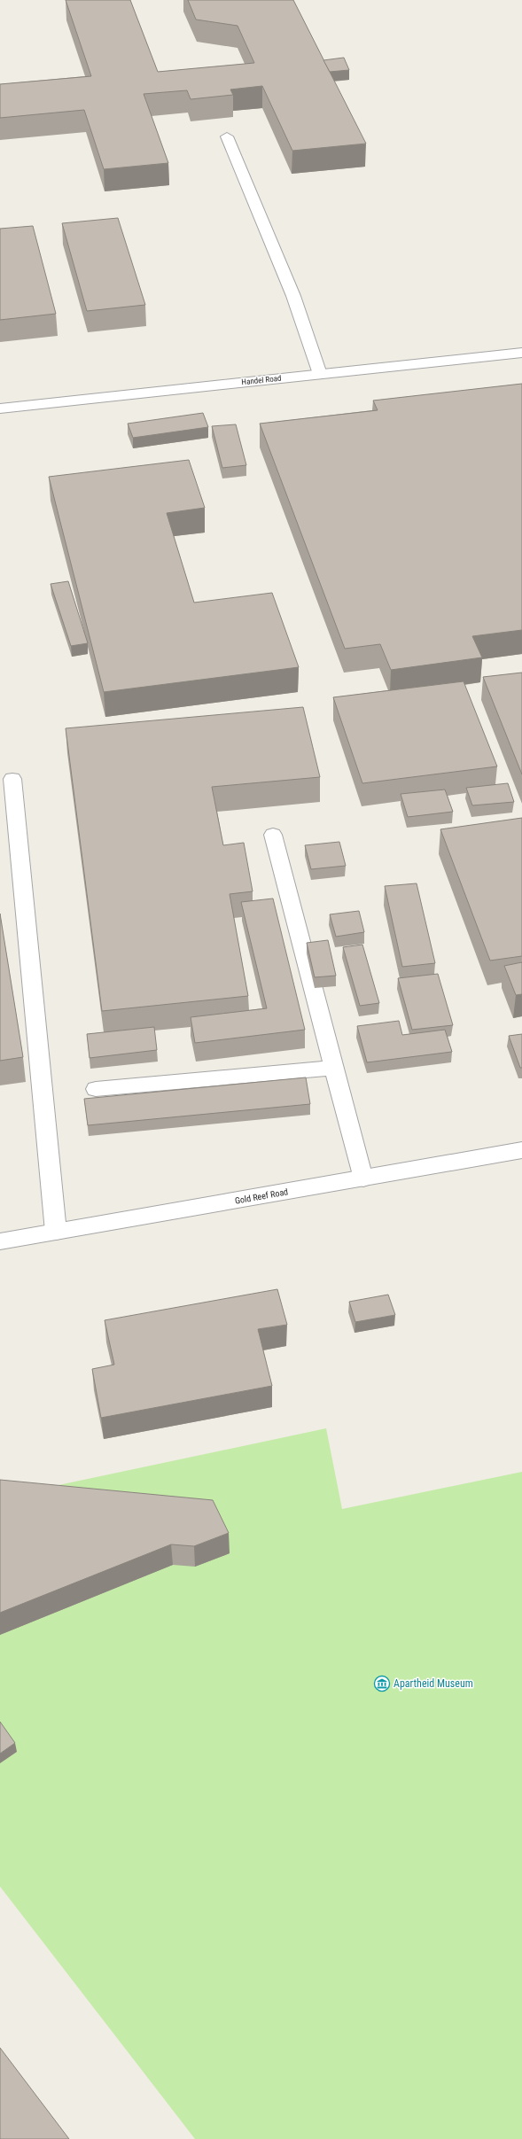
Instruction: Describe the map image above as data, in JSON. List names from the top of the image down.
{
  "streets": {
    "street": ["Handel Road", "Gold Reef Road"]
  },
  "places": {
    "museum": ["Apartheid Museum"]
  }
}
